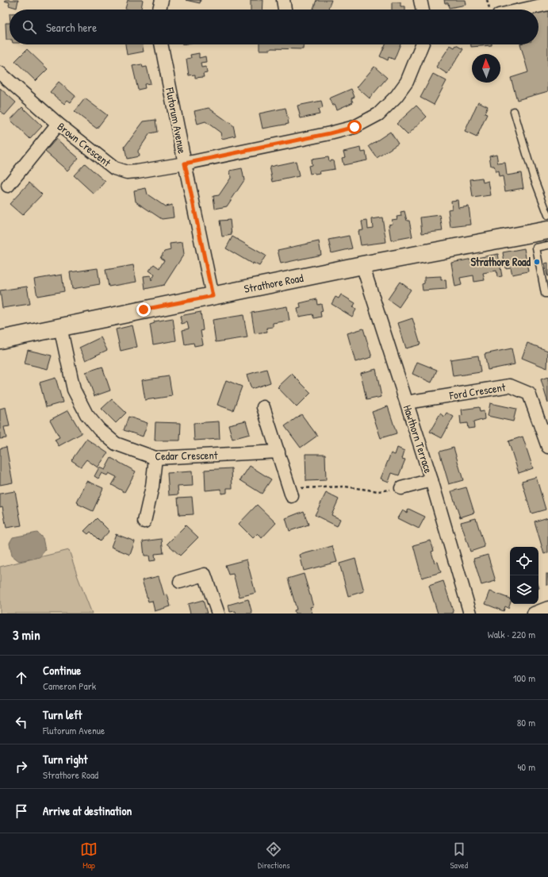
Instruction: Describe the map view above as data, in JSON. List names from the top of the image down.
{
  "streets": {
    "street": [
      "Flutorum Avenue",
      "Brown Crescent",
      "Strathore Road",
      "Ford Crescent",
      "Hawthorn Terrace",
      "Cedar Crescent"
    ]
  },
  "crossings": [
    ["Flutorum Avenue", "Brown Crescent"],
    ["Flutorum Avenue", "Strathore Road"],
    ["Strathore Road", "Hawthorn Terrace"],
    ["Strathore Road", "Cedar Crescent"],
    ["Ford Crescent", "Hawthorn Terrace"]
  ],
  "places": ["Strathore Road"],
  "north": "top",
  "page": {
    "search": "Search here",
    "heading": ["3 min", "Walk · 220 m"],
    "list": [
      ["Continue", "Cameron Park", "100 m"],
      ["Turn left", "Flutorum Avenue", "80 m"],
      ["Turn right", "Strathore Road", "40 m"],
      "Arrive at destination"
    ],
    "nav": ["Map", "Directions", "Saved"]
  }
}
